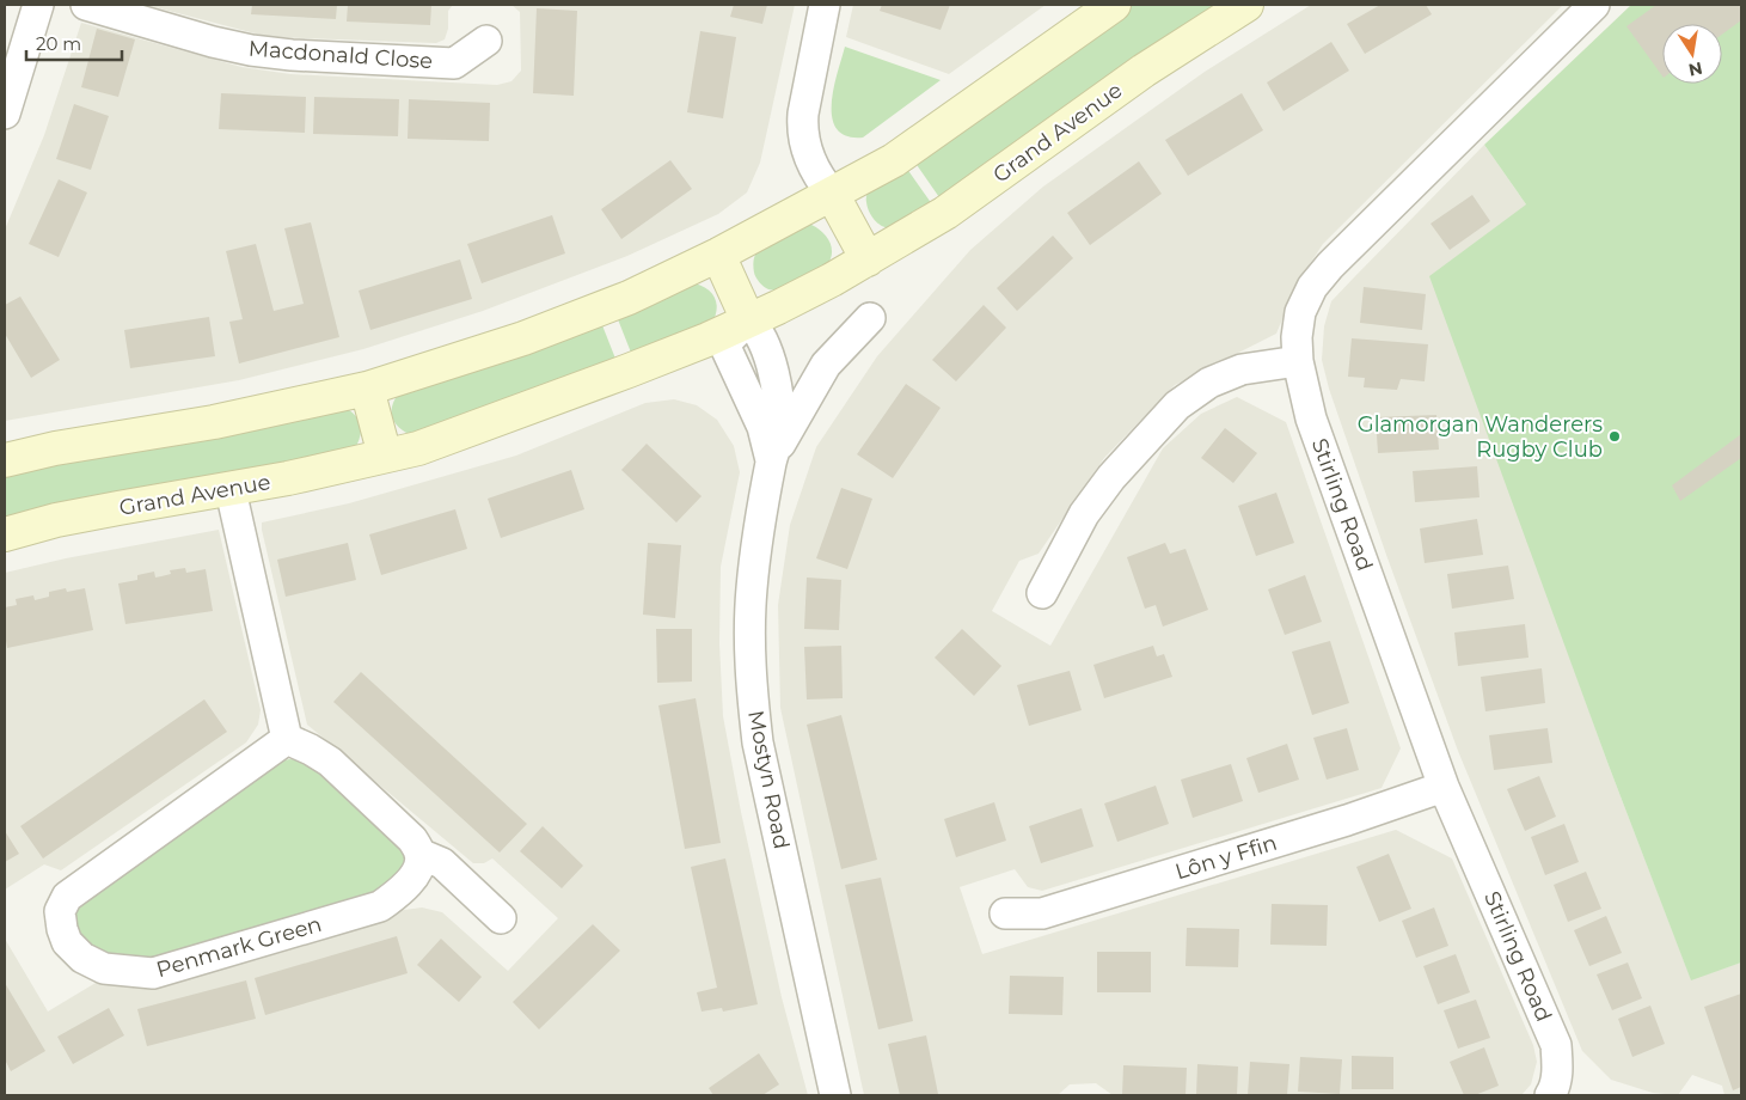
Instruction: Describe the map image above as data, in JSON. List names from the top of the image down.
{
  "streets": {
    "street": [
      "Macdonald Close",
      "Grand Avenue",
      "Stirling Road",
      "Mostyn Road",
      "Lôn y Ffin",
      "Penmark Green"
    ]
  },
  "crossings": [
    ["Grand Avenue", "Mostyn Road"],
    ["Stirling Road", "Lôn y Ffin"]
  ],
  "places": ["Glamorgan Wanderers Rugby Club"],
  "scale_bar": "20 m",
  "north": "bottom"
}
